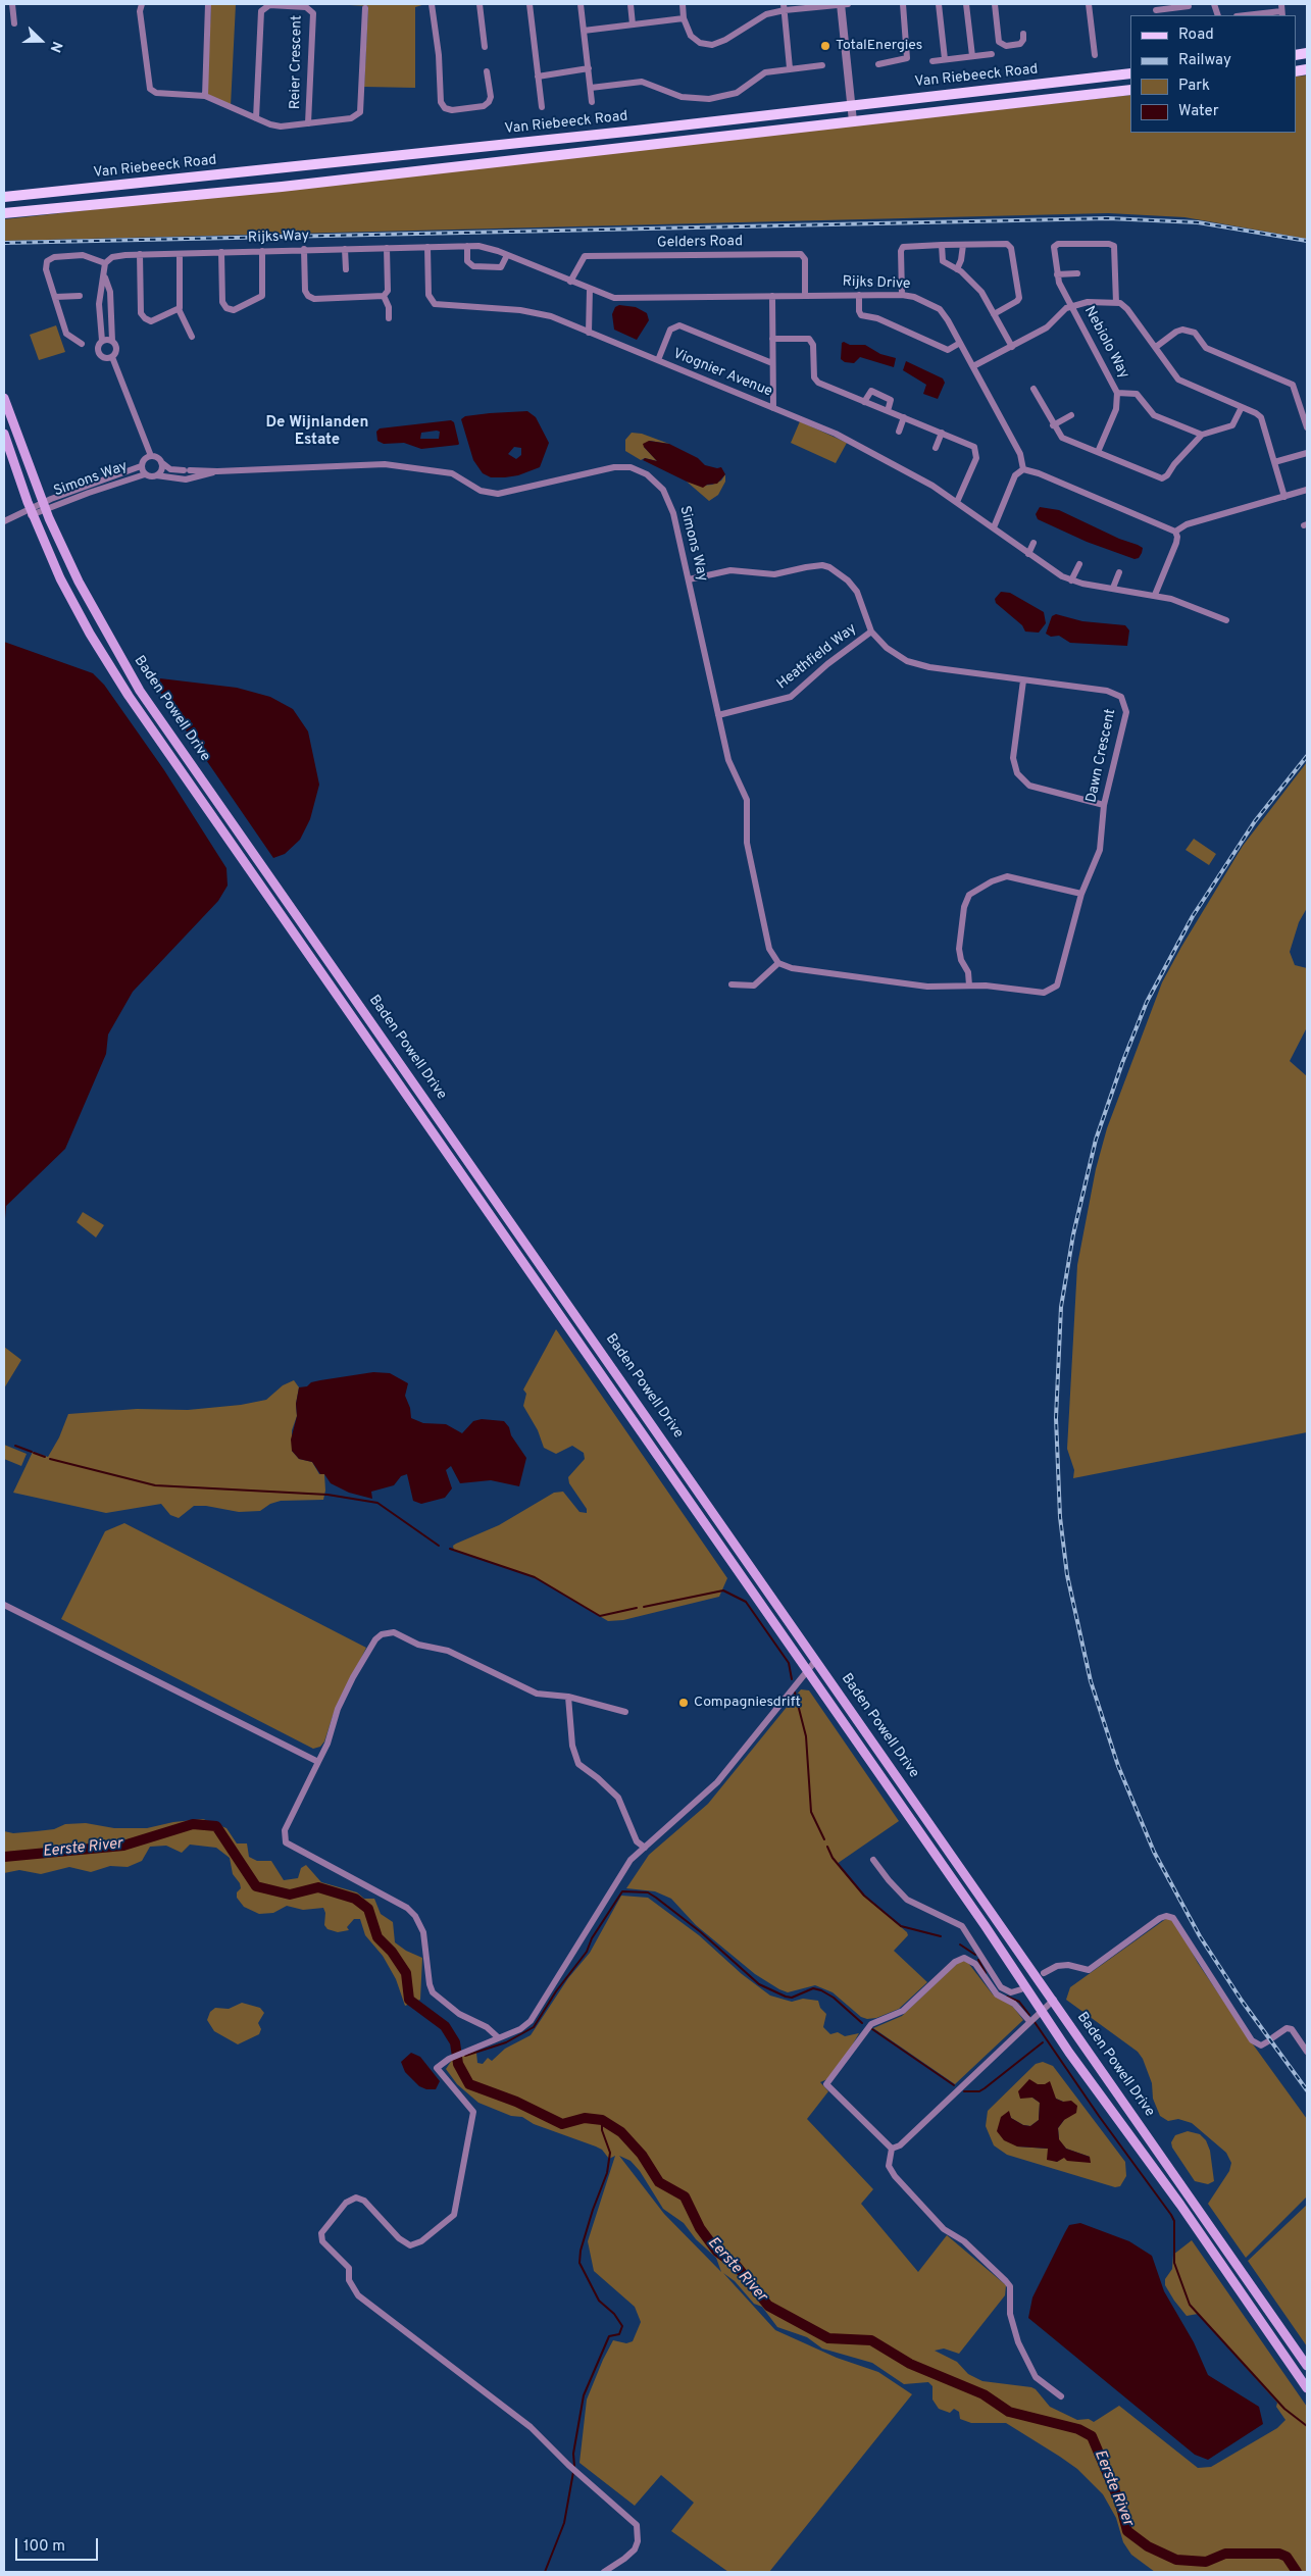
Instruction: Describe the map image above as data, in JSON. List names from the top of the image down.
{
  "streets": {
    "main road": ["Van Riebeeck Road", "Baden Powell Drive"],
    "street": [
      "Reier Crescent",
      "Rijks Way",
      "Gelders Road",
      "Rijks Drive",
      "Nebiolo Way",
      "Viognier Avenue",
      "Simons Way",
      "Heathfield Way",
      "Dawn Crescent"
    ]
  },
  "crossings": [
    ["Rijks Way", "Rijks Drive"],
    ["Rijks Way", "Viognier Avenue"],
    ["Gelders Road", "Rijks Drive"],
    ["Simons Way", "Heathfield Way"],
    ["Simons Way", "Baden Powell Drive"],
    ["Simons Way", "Dawn Crescent"],
    ["Heathfield Way", "Dawn Crescent"]
  ],
  "districts": ["De Wijnlanden Estate"],
  "water": ["Eerste River"],
  "places": ["TotalEnergies", "Compagniesdrift"],
  "legend": [
    "Road",
    "Railway",
    "Park",
    "Water"
  ],
  "scale_bar": "100 m",
  "north": "right"
}
